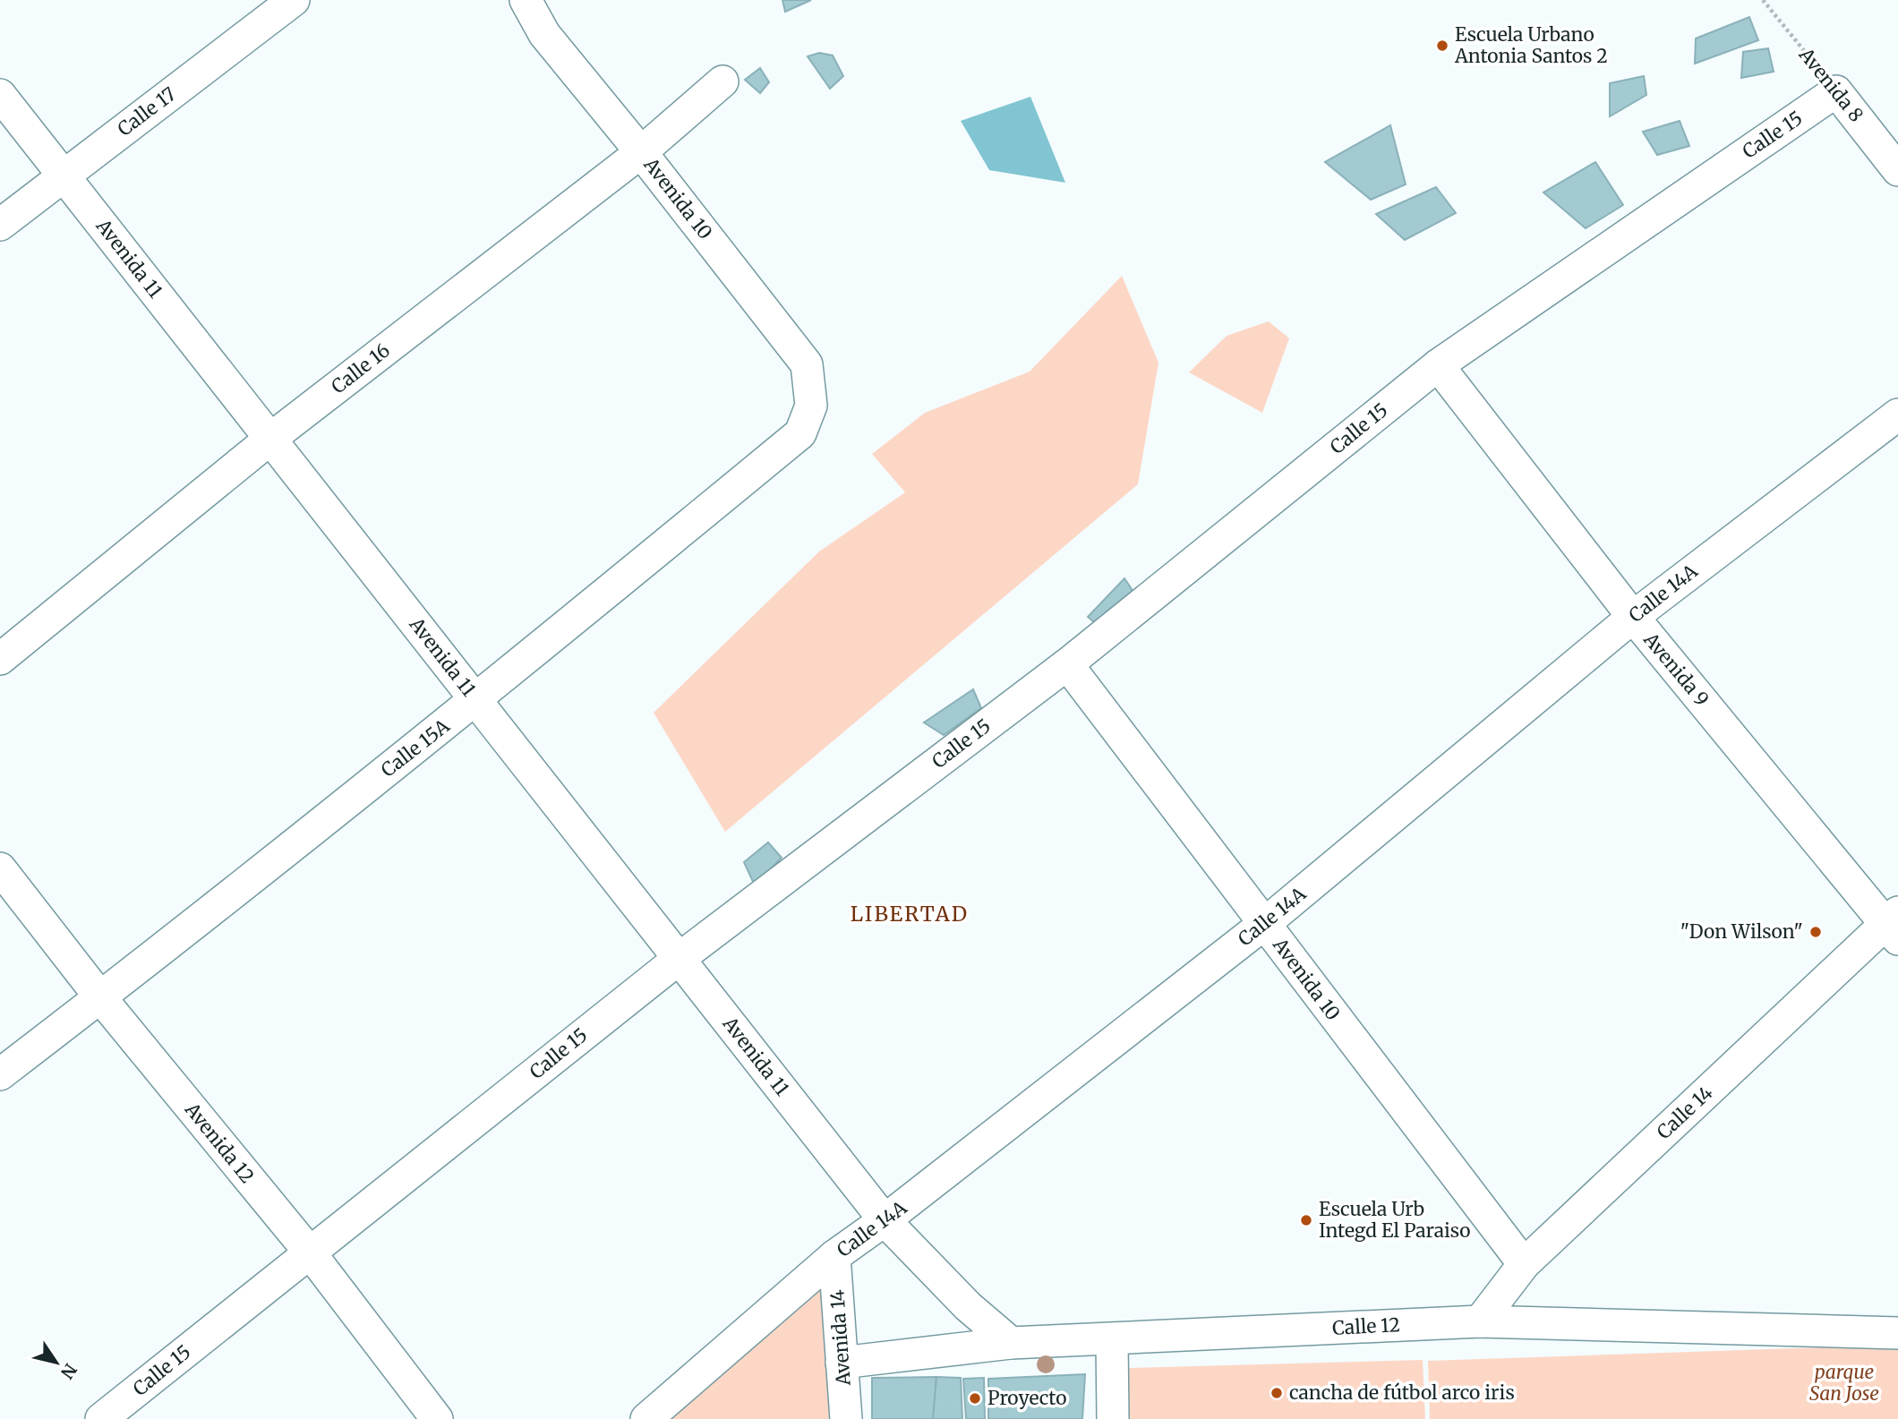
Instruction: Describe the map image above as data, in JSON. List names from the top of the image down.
{
  "streets": {
    "street": [
      "Avenida 8",
      "Calle 17",
      "Calle 15",
      "Avenida 10",
      "Avenida 11",
      "Calle 16",
      "Calle 14A",
      "Avenida 9",
      "Calle 15A",
      "Calle 14",
      "Avenida 12",
      "Calle 12",
      "Avenida 14"
    ]
  },
  "crossings": [
    ["Avenida 8", "Calle 15"],
    ["Calle 17", "Avenida 11"],
    ["Calle 15", "Avenida 10"],
    ["Calle 15", "Avenida 11"],
    ["Calle 15", "Avenida 9"],
    ["Calle 15", "Avenida 12"],
    ["Avenida 10", "Calle 16"],
    ["Avenida 10", "Calle 14A"],
    ["Avenida 10", "Calle 15A"],
    ["Avenida 10", "Calle 14"],
    ["Avenida 11", "Calle 16"],
    ["Avenida 11", "Calle 14A"],
    ["Avenida 11", "Calle 15A"],
    ["Calle 14A", "Avenida 9"],
    ["Calle 14A", "Avenida 14"],
    ["Avenida 9", "Calle 14"],
    ["Calle 15A", "Avenida 12"],
    ["Calle 14", "Calle 12"],
    ["Calle 12", "Avenida 14"]
  ],
  "districts": ["LIBERTAD"],
  "parks": ["parque San Jose"],
  "places": [
    "Escuela Urbano Antonia Santos 2",
    "\"Don Wilson\"",
    "Escuela Urb Integd El Paraiso",
    "cancha de fútbol arco iris",
    "Proyecto"
  ],
  "north": "bottom right"
}
